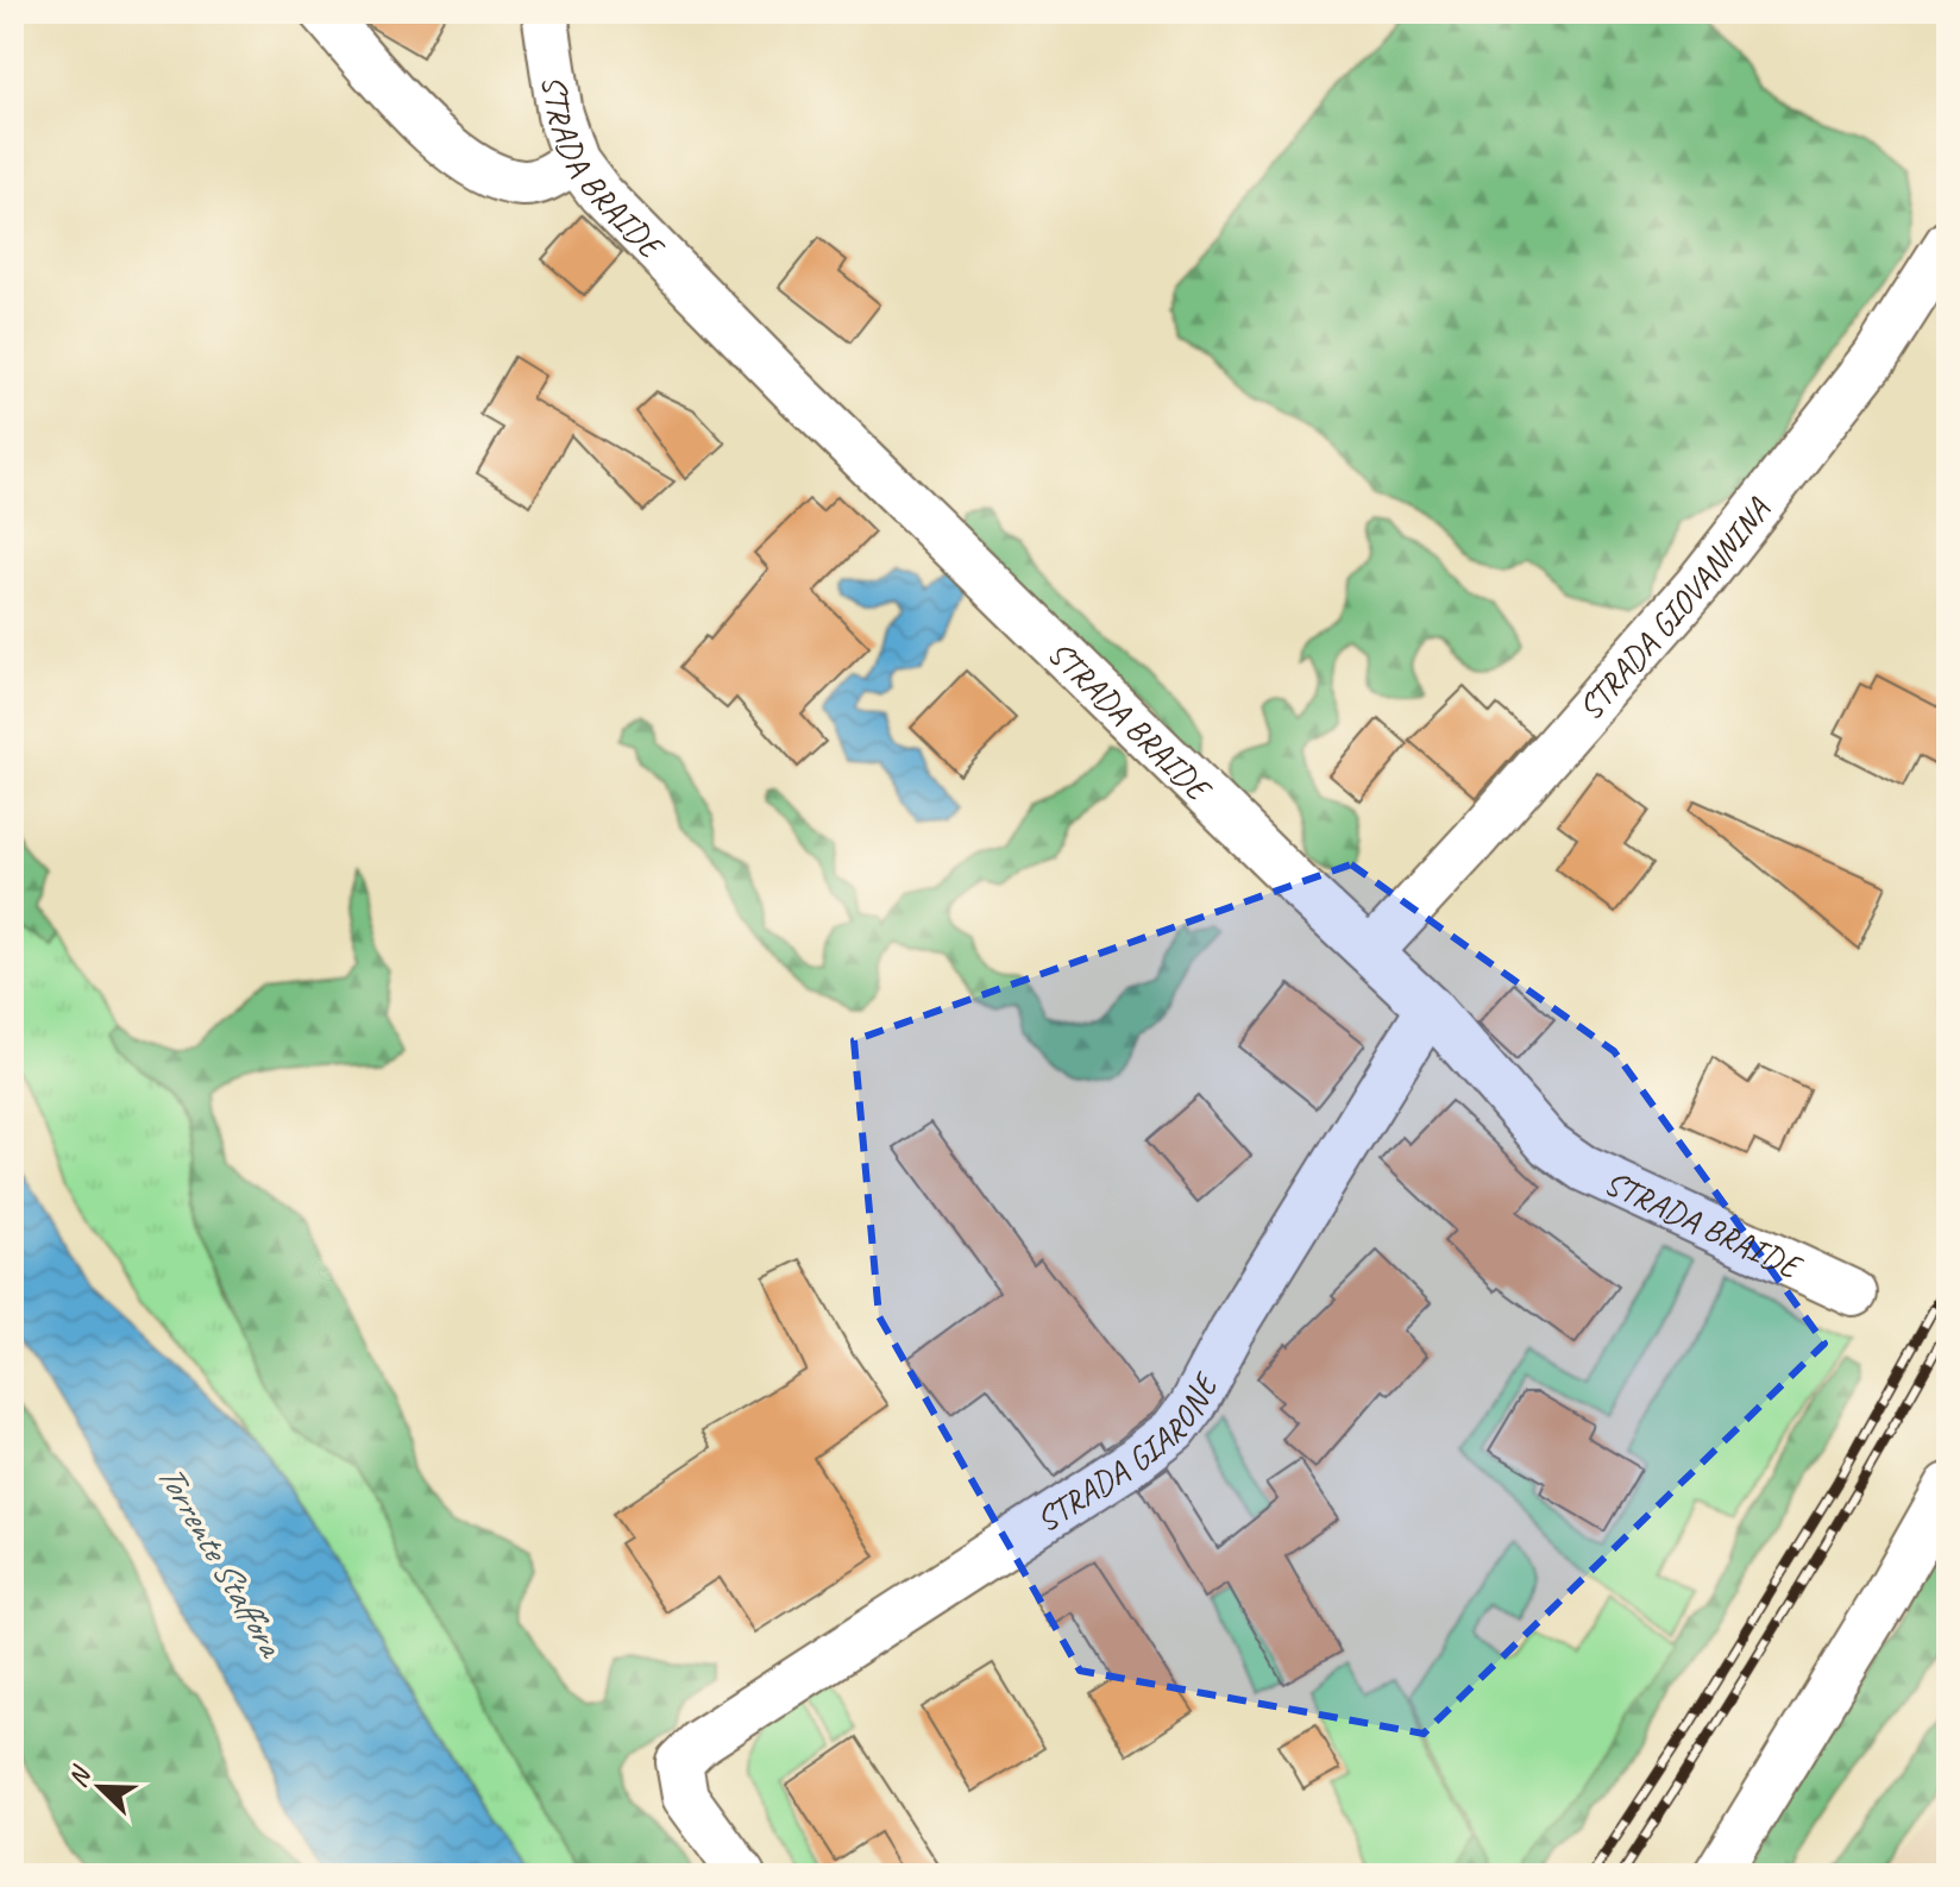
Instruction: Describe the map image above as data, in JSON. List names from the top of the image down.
{
  "streets": {
    "street": ["STRADA BRAIDE", "STRADA GIOVANNINA", "STRADA GIARONE"]
  },
  "crossings": [
    ["STRADA BRAIDE", "STRADA GIOVANNINA"],
    ["STRADA BRAIDE", "STRADA GIARONE"]
  ],
  "water": ["Torrente Staffora"],
  "north": "top left"
}
